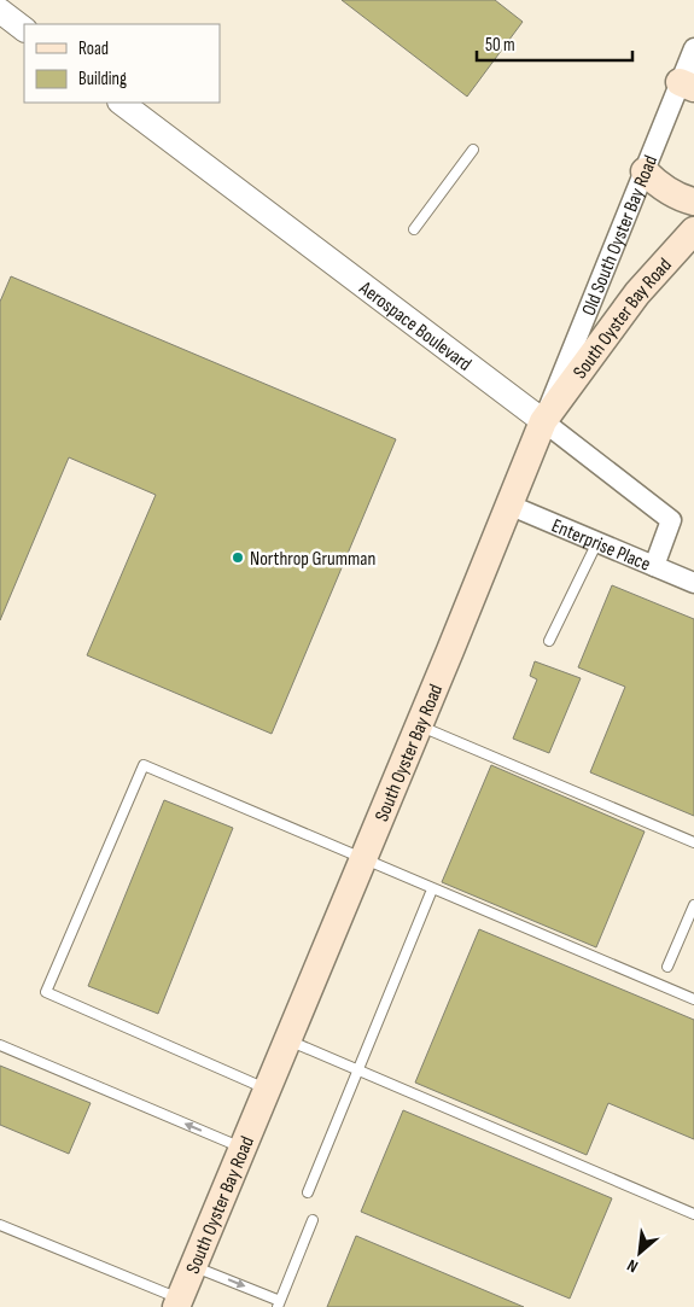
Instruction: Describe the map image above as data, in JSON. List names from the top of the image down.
{
  "streets": {
    "main road": ["South Oyster Bay Road"],
    "street": ["Old South Oyster Bay Road", "Aerospace Boulevard", "Enterprise Place"]
  },
  "crossings": [
    ["Old South Oyster Bay Road", "South Oyster Bay Road"],
    ["Old South Oyster Bay Road", "Aerospace Boulevard"],
    ["South Oyster Bay Road", "Aerospace Boulevard"],
    ["South Oyster Bay Road", "Enterprise Place"],
    ["Aerospace Boulevard", "Enterprise Place"]
  ],
  "places": ["Northrop Grumman"],
  "legend": ["Road", "Building"],
  "scale_bar": "50 m",
  "north": "bottom left"
}
